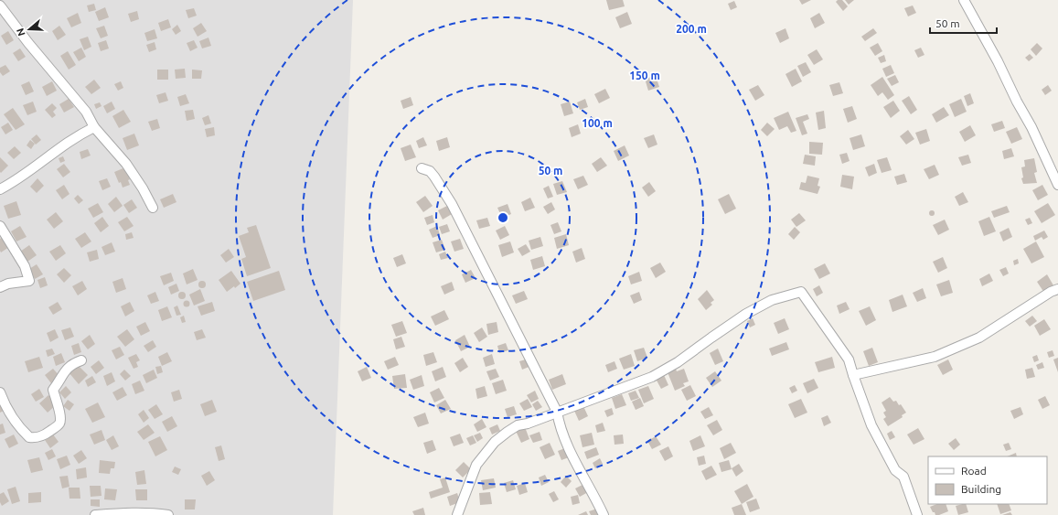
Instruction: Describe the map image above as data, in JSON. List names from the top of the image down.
{
  "legend": ["Road", "Building"],
  "scale_bar": "50 m",
  "north": "left",
  "rings": [
    "200 m",
    "150 m",
    "100 m",
    "50 m"
  ]
}
